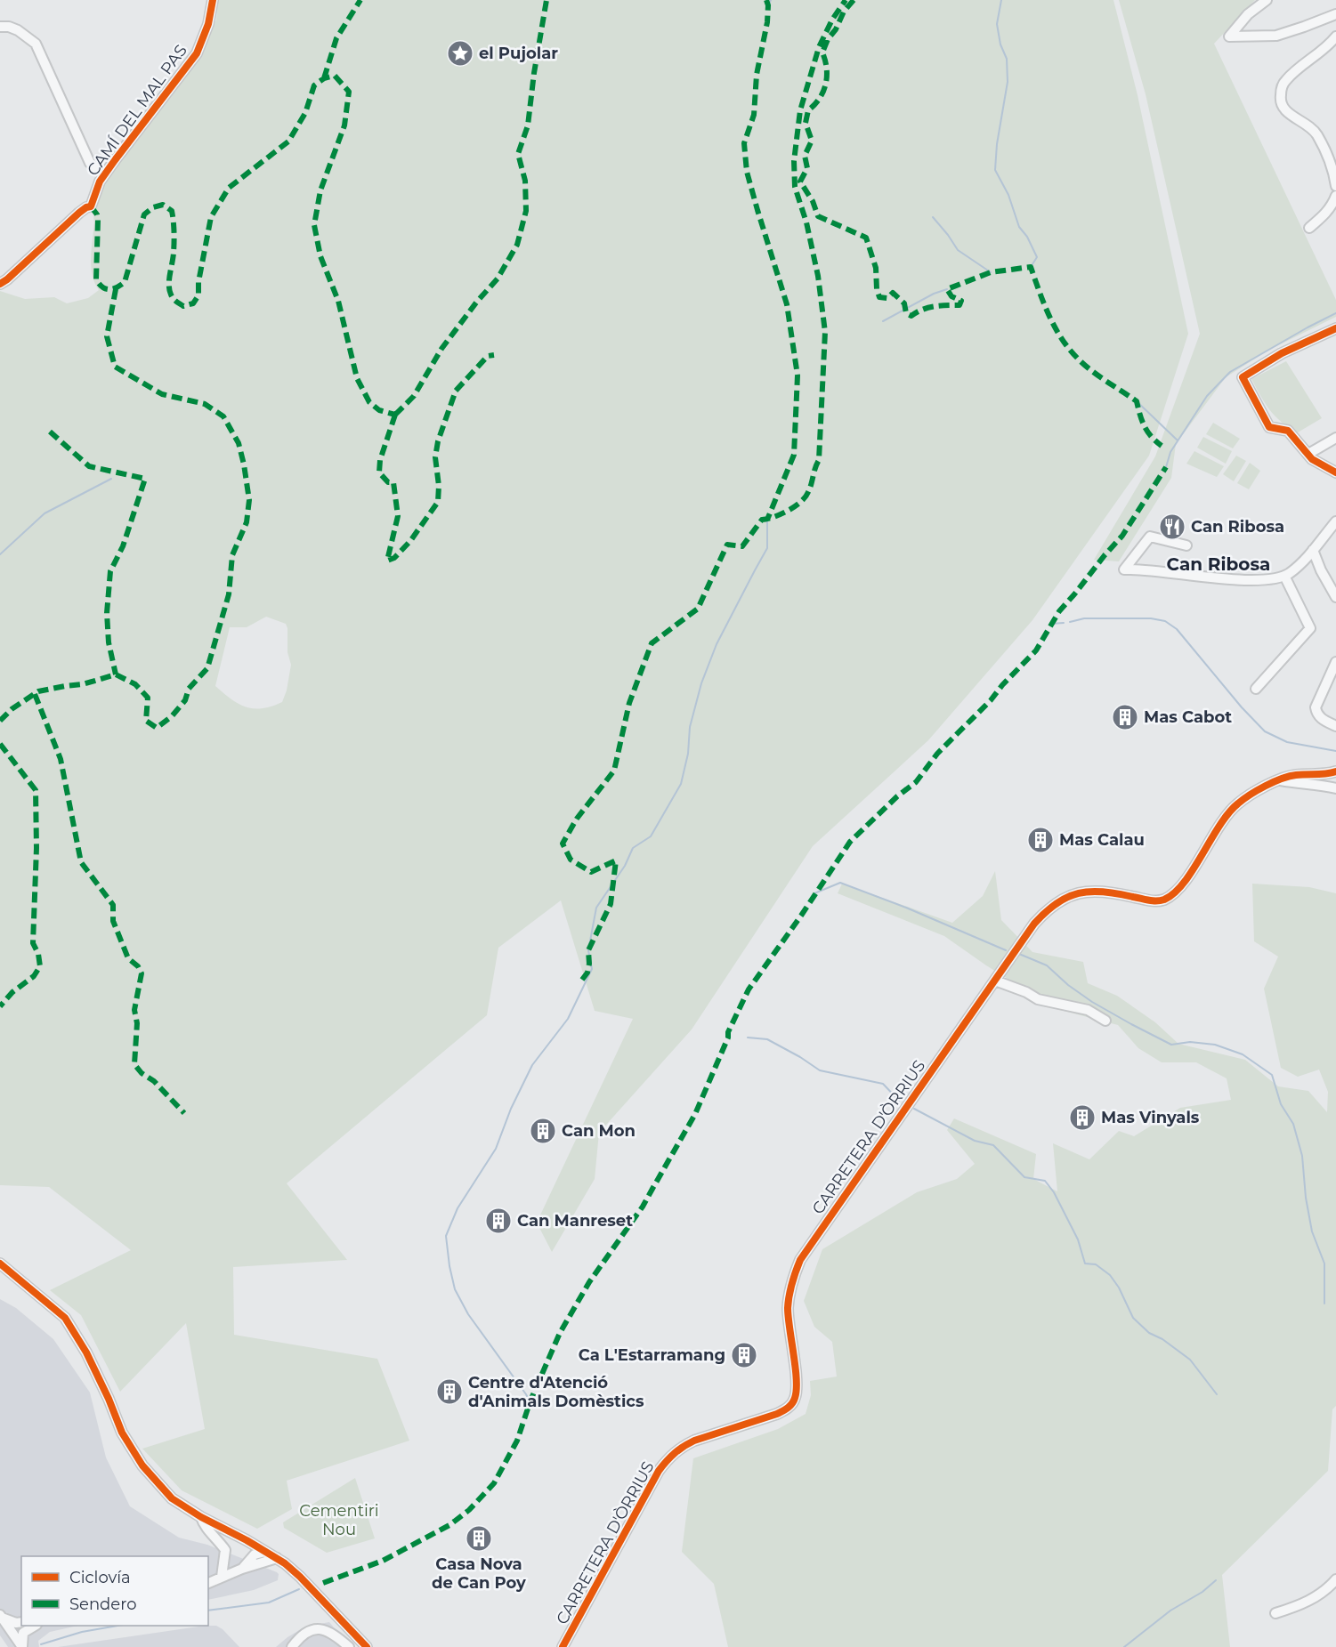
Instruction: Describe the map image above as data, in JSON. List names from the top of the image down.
{
  "streets": {
    "street": ["CAMÍ DEL MAL PAS", "CARRETERA D'ÒRRIUS"]
  },
  "districts": ["Can Ribosa"],
  "parks": ["Cementiri Nou"],
  "places": {
    "place": ["el Pujolar"],
    "restaurant": ["Can Ribosa"],
    "building": [
      "Mas Cabot",
      "Mas Calau",
      "Mas Vinyals",
      "Can Mon",
      "Can Manreset",
      "Ca L'Estarramang",
      "Centre d'Atenció d'Animals Domèstics",
      "Casa Nova de Can Poy"
    ]
  },
  "legend": ["Ciclovía", "Sendero"]
}
